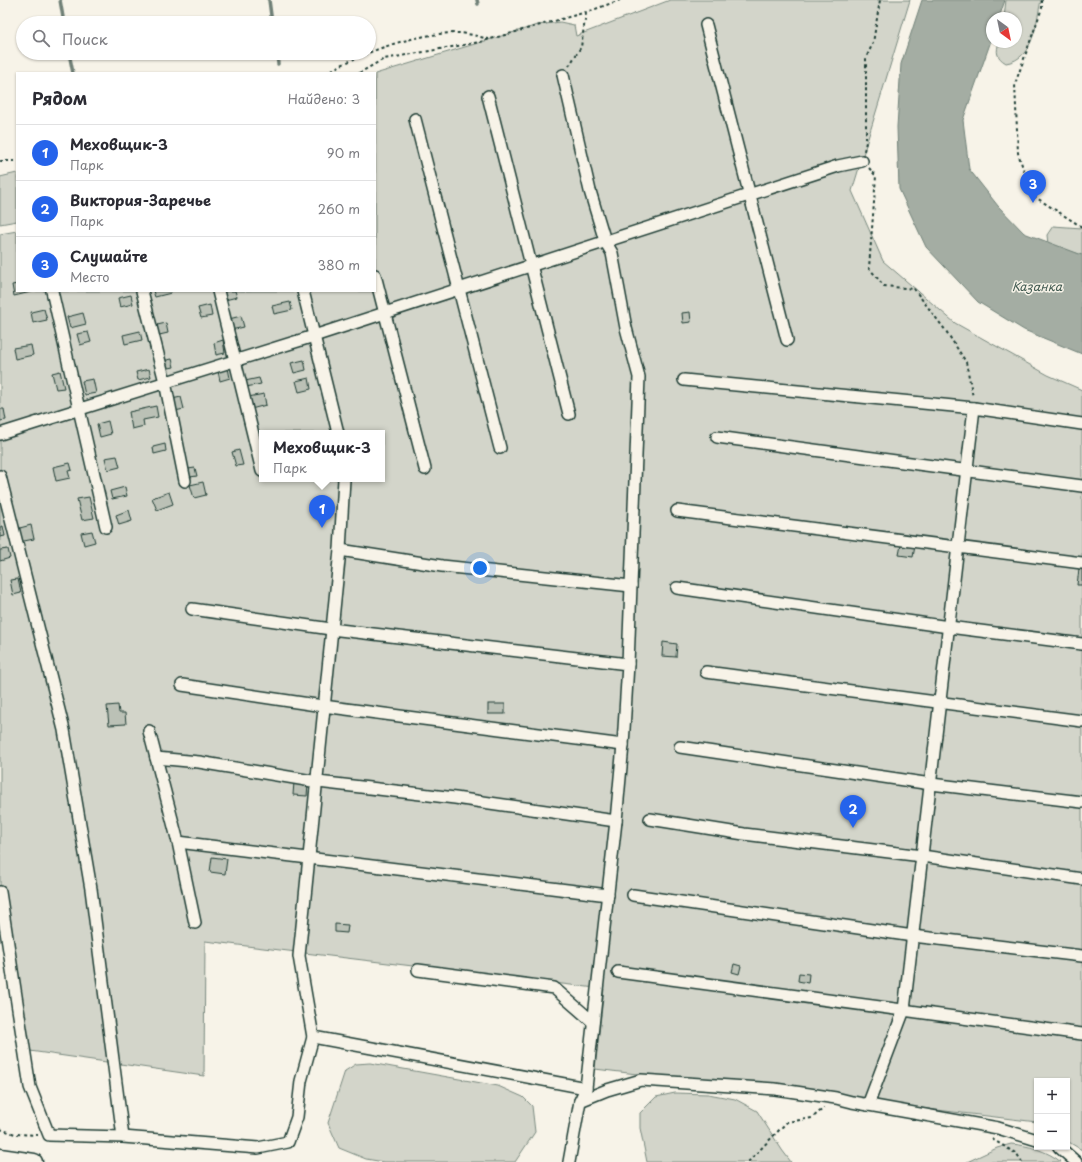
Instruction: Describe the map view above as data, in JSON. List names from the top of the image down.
{
  "water": ["Казанка"],
  "north": "bottom right",
  "page": {
    "search": "Поиск",
    "heading": ["Рядом", "Найдено: 3"],
    "list": [
      {
        "mark": "1",
        "name": "Меховщик-3",
        "note": "Парк",
        "value": "90 m"
      },
      {
        "mark": "2",
        "name": "Виктория-Заречье",
        "note": "Парк",
        "value": "260 m"
      },
      {
        "mark": "3",
        "name": "Слушайте",
        "note": "Место",
        "value": "380 m"
      }
    ],
    "pins": ["3", "1", "2"],
    "popup": ["Меховщик-3", "Парк"],
    "map_buttons": ["+", "−"]
  }
}
